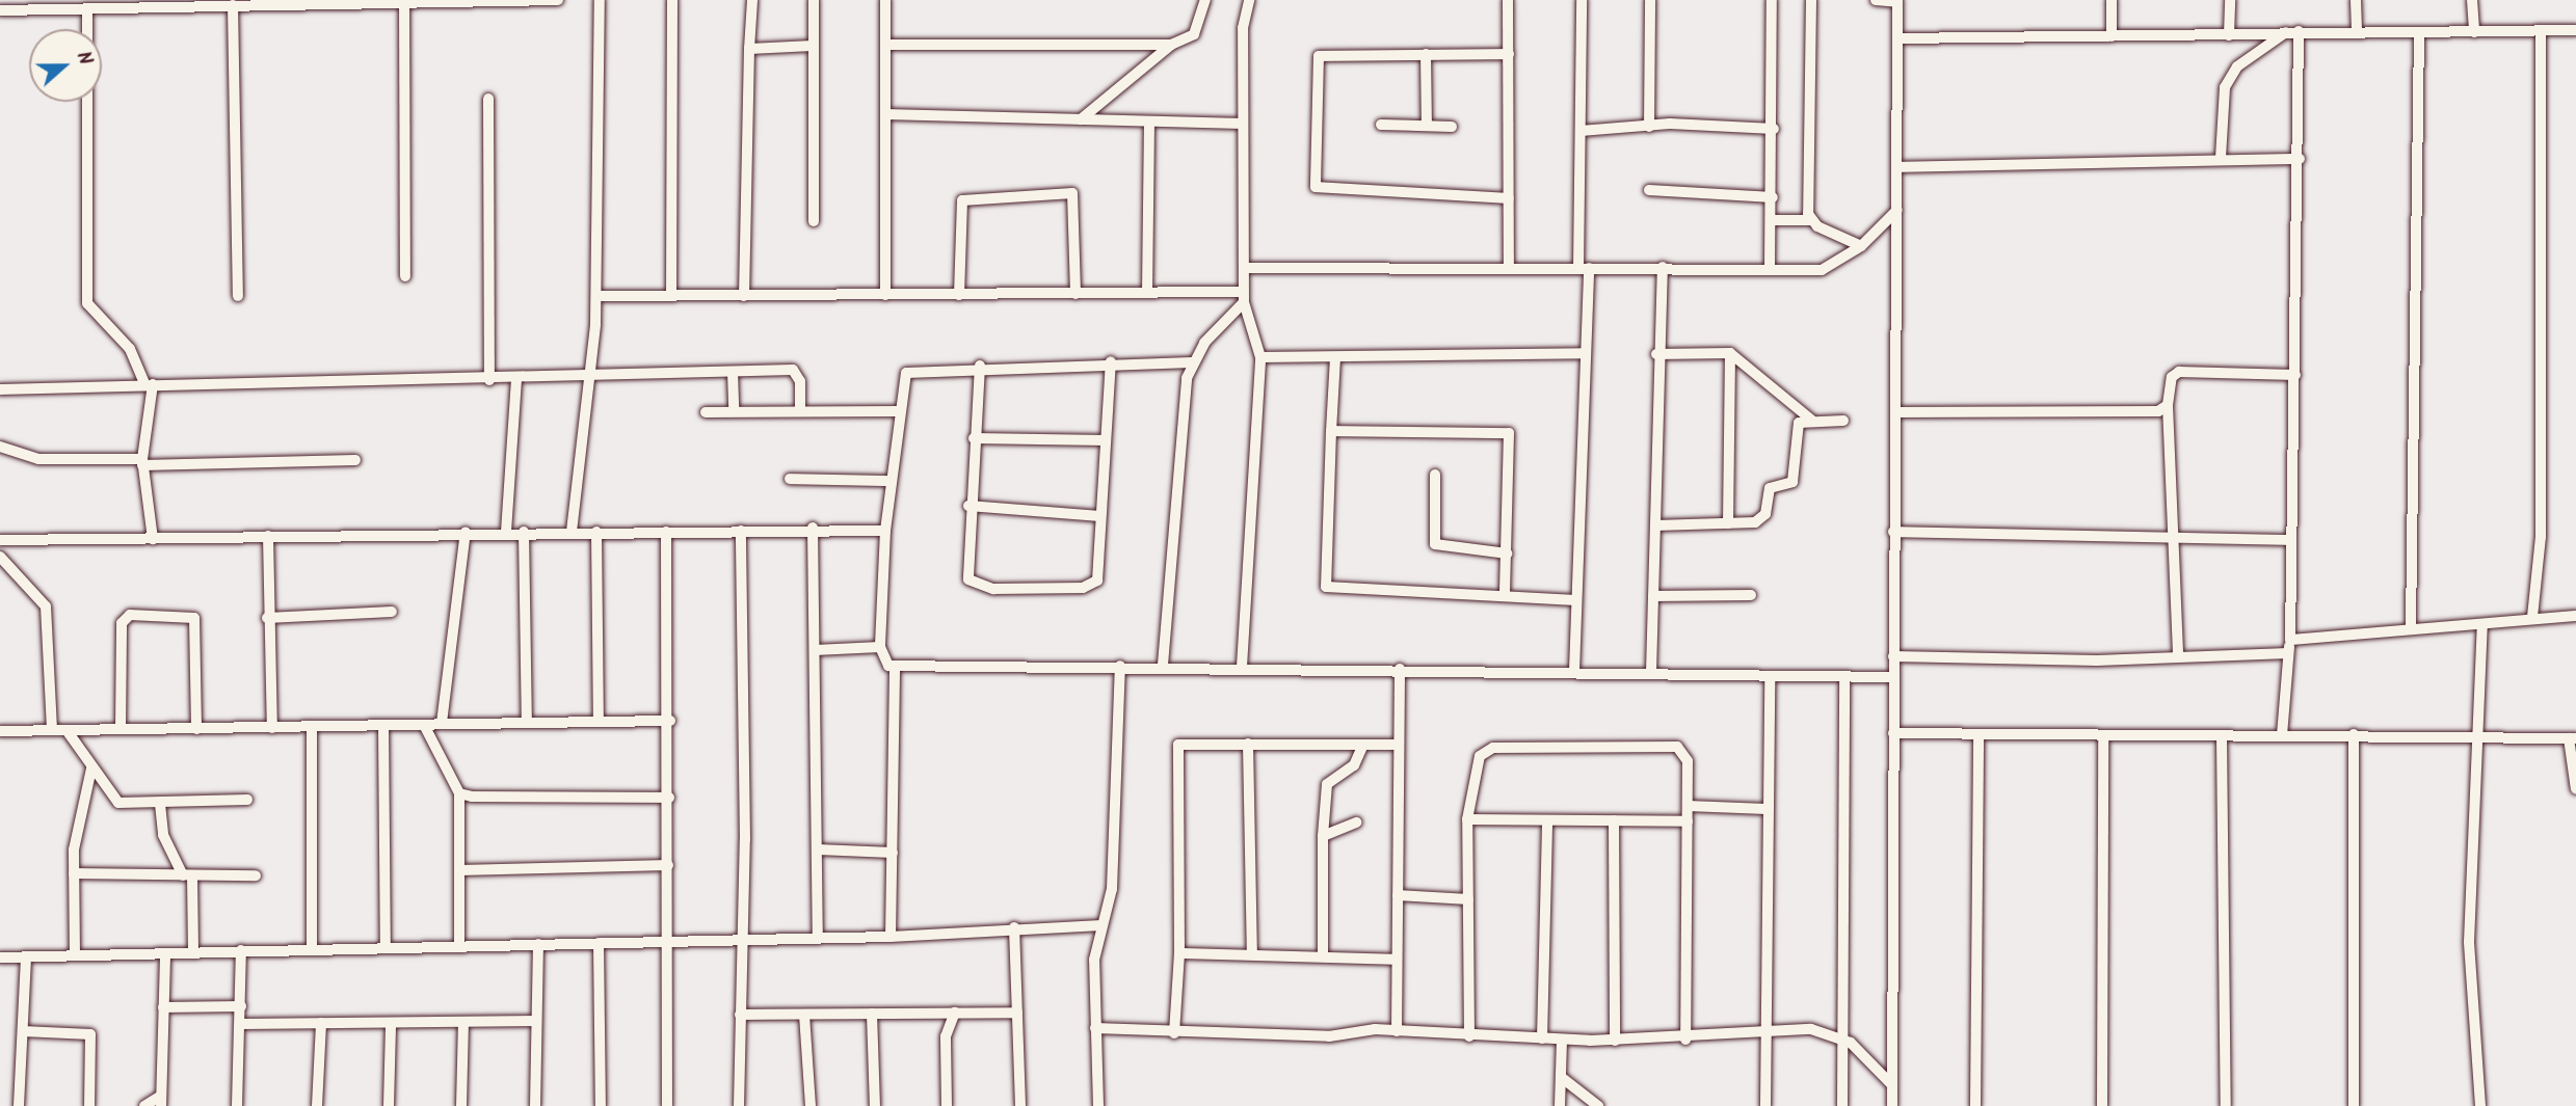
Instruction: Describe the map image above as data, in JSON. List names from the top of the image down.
{
  "north": "right"
}
